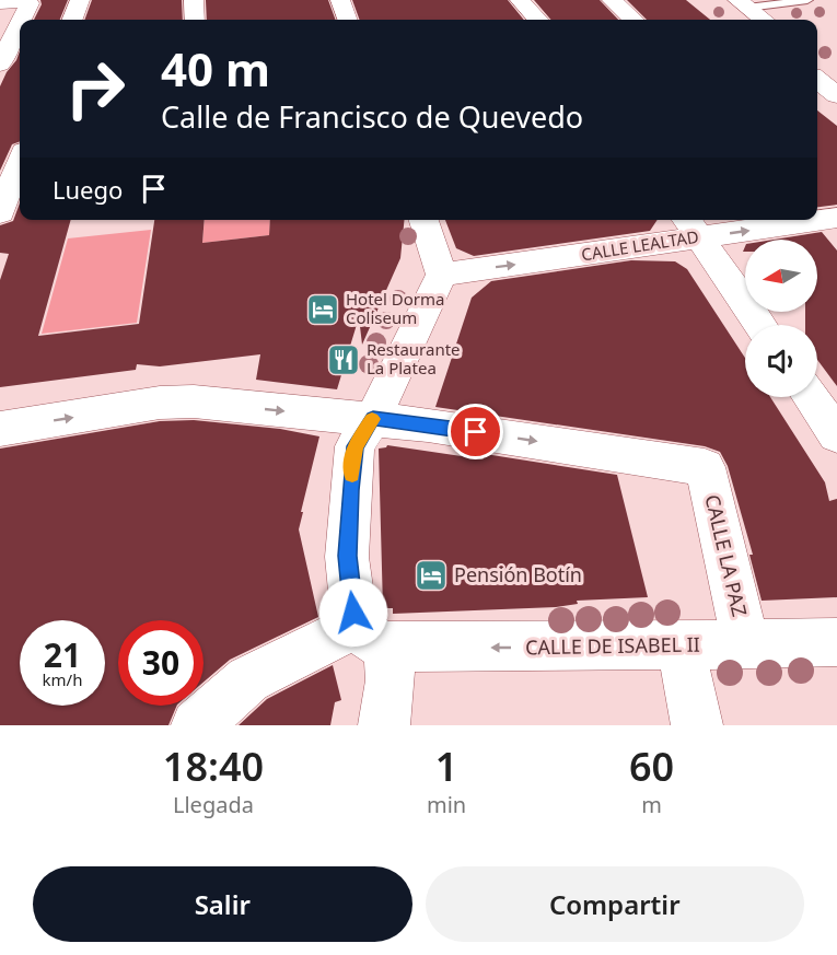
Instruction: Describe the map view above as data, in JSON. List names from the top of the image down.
{
  "streets": {
    "street": ["CALLE LEALTAD", "CALLE LA PAZ", "CALLE DE ISABEL II"]
  },
  "crossings": [
    ["CALLE LA PAZ", "CALLE DE ISABEL II"]
  ],
  "one_way": ["CALLE LEALTAD", "CALLE DE ISABEL II"],
  "places": {
    "hotel": ["Hotel Dorma Coliseum", "Pensión Botín"],
    "restaurant": ["Restaurante La Platea"]
  },
  "north": "left",
  "page": {
    "turn": ["40 m", "Calle de Francisco de Quevedo"],
    "then": "Luego",
    "speed": "21 km/h",
    "limit": "30",
    "eta": [
      "18:40",
      "Llegada",
      "1",
      "min",
      "60",
      "m"
    ],
    "buttons": ["Salir", "Compartir"]
  }
}
